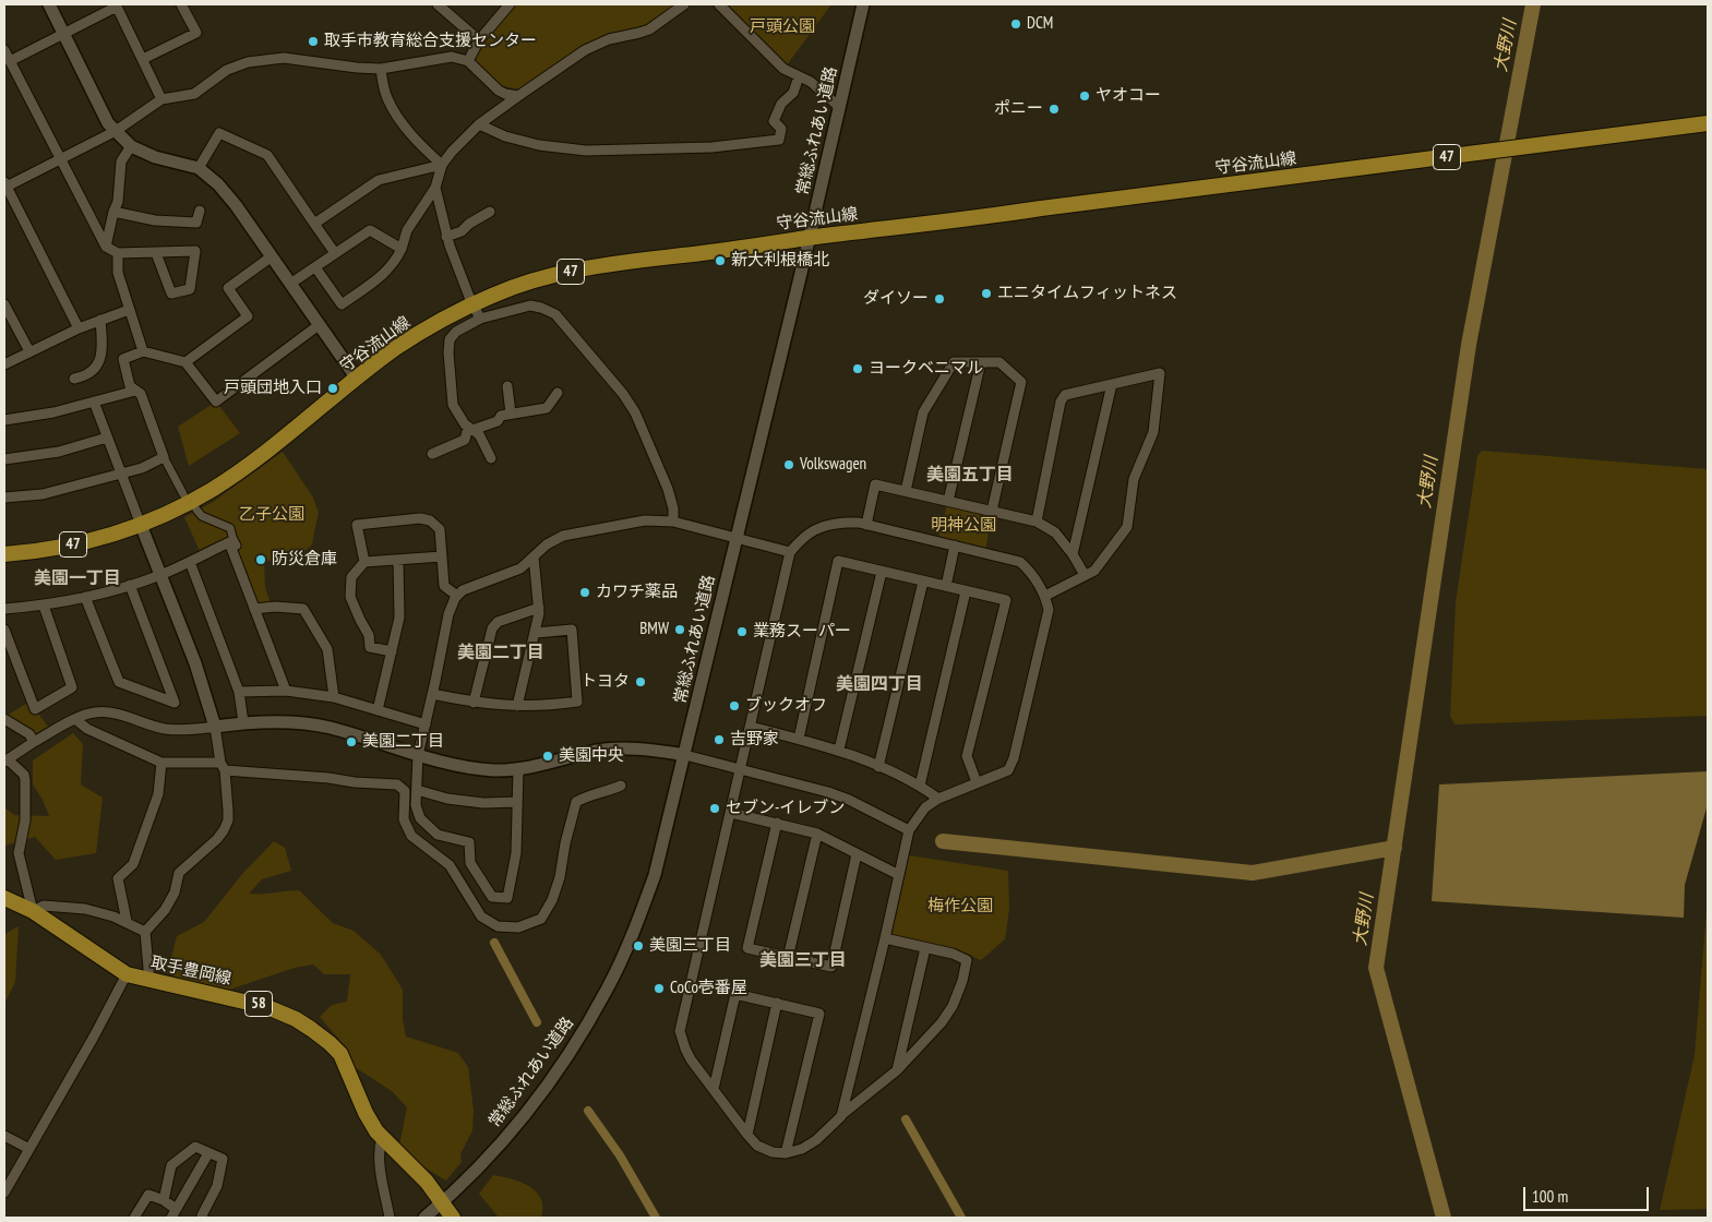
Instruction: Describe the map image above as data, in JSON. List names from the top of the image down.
{
  "streets": {
    "main road": [
      "47",
      "守谷流山線",
      "取手豊岡線",
      "58"
    ],
    "street": ["常総ふれあい道路"]
  },
  "crossings": [
    ["常総ふれあい道路", "守谷流山線"],
    ["常総ふれあい道路", "取手豊岡線"]
  ],
  "districts": [
    "美園五丁目",
    "美園一丁目",
    "美園二丁目",
    "美園四丁目",
    "美園三丁目"
  ],
  "water": ["大野川"],
  "parks": [
    "戸頭公園",
    "乙子公園",
    "明神公園",
    "梅作公園"
  ],
  "places": [
    "DCM",
    "取手市教育総合支援センター",
    "ヤオコー",
    "ポニー",
    "新大利根橋北",
    "エニタイムフィットネス",
    "ダイソー",
    "ヨークベニマル",
    "戸頭団地入口",
    "Volkswagen",
    "防災倉庫",
    "カワチ薬品",
    "BMW",
    "業務スーパー",
    "トヨタ",
    "ブックオフ",
    "吉野家",
    "美園二丁目",
    "美園中央",
    "セブン-イレブン",
    "美園三丁目",
    "CoCo壱番屋"
  ],
  "scale_bar": "100 m"
}
